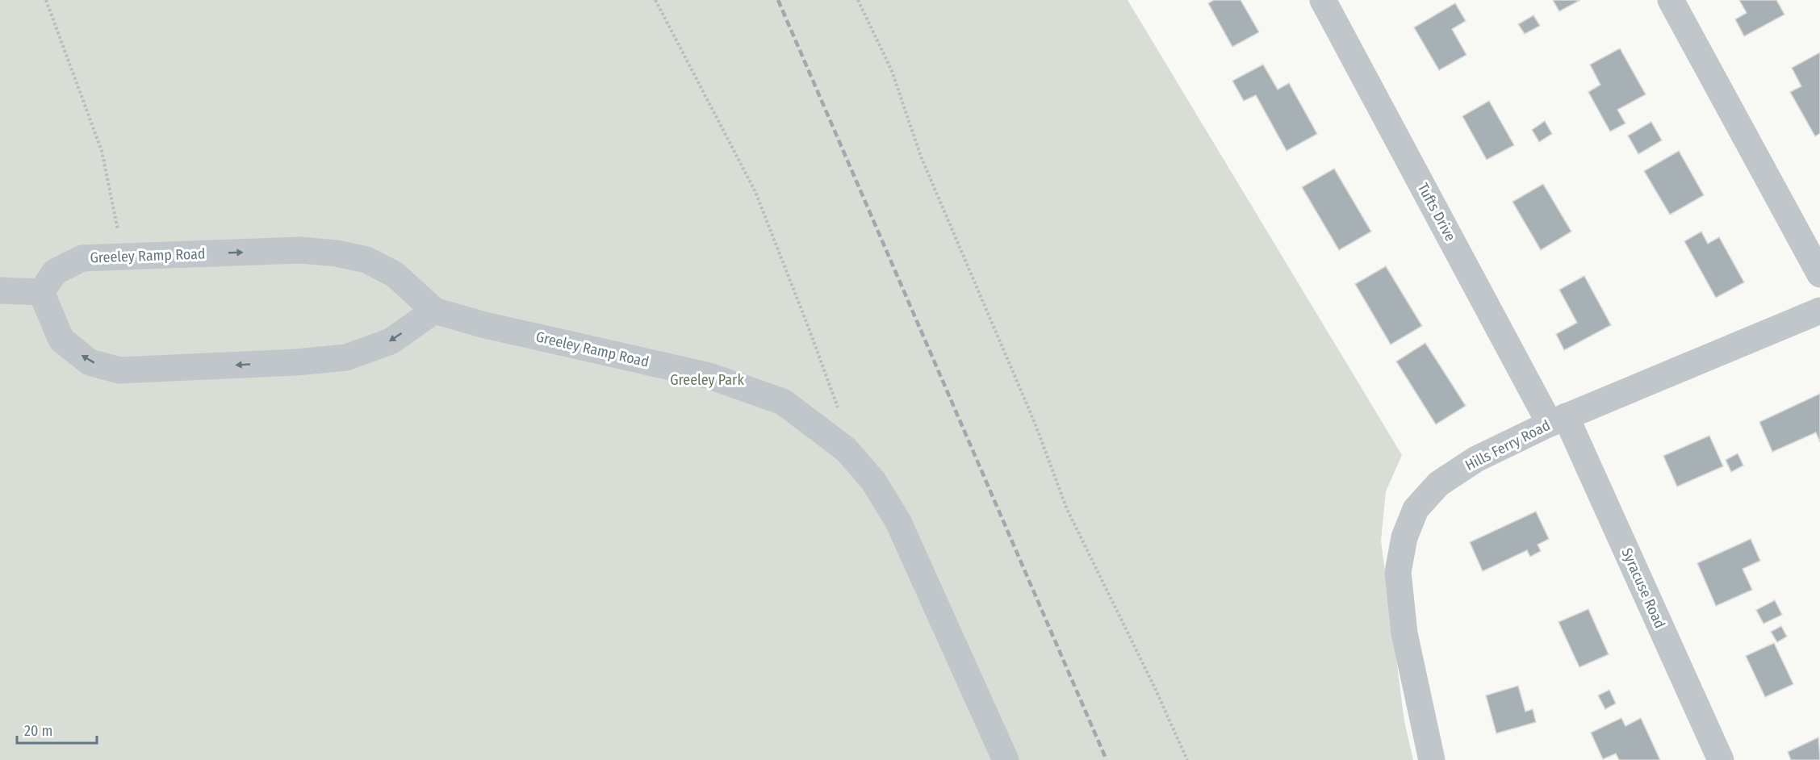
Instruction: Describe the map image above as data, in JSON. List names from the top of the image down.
{
  "streets": {
    "street": [
      "Tufts Drive",
      "Greeley Ramp Road",
      "Hills Ferry Road",
      "Syracuse Road"
    ]
  },
  "crossings": [
    ["Tufts Drive", "Hills Ferry Road"],
    ["Tufts Drive", "Syracuse Road"],
    ["Hills Ferry Road", "Syracuse Road"]
  ],
  "parks": ["Greeley Park"],
  "scale_bar": "20 m"
}
